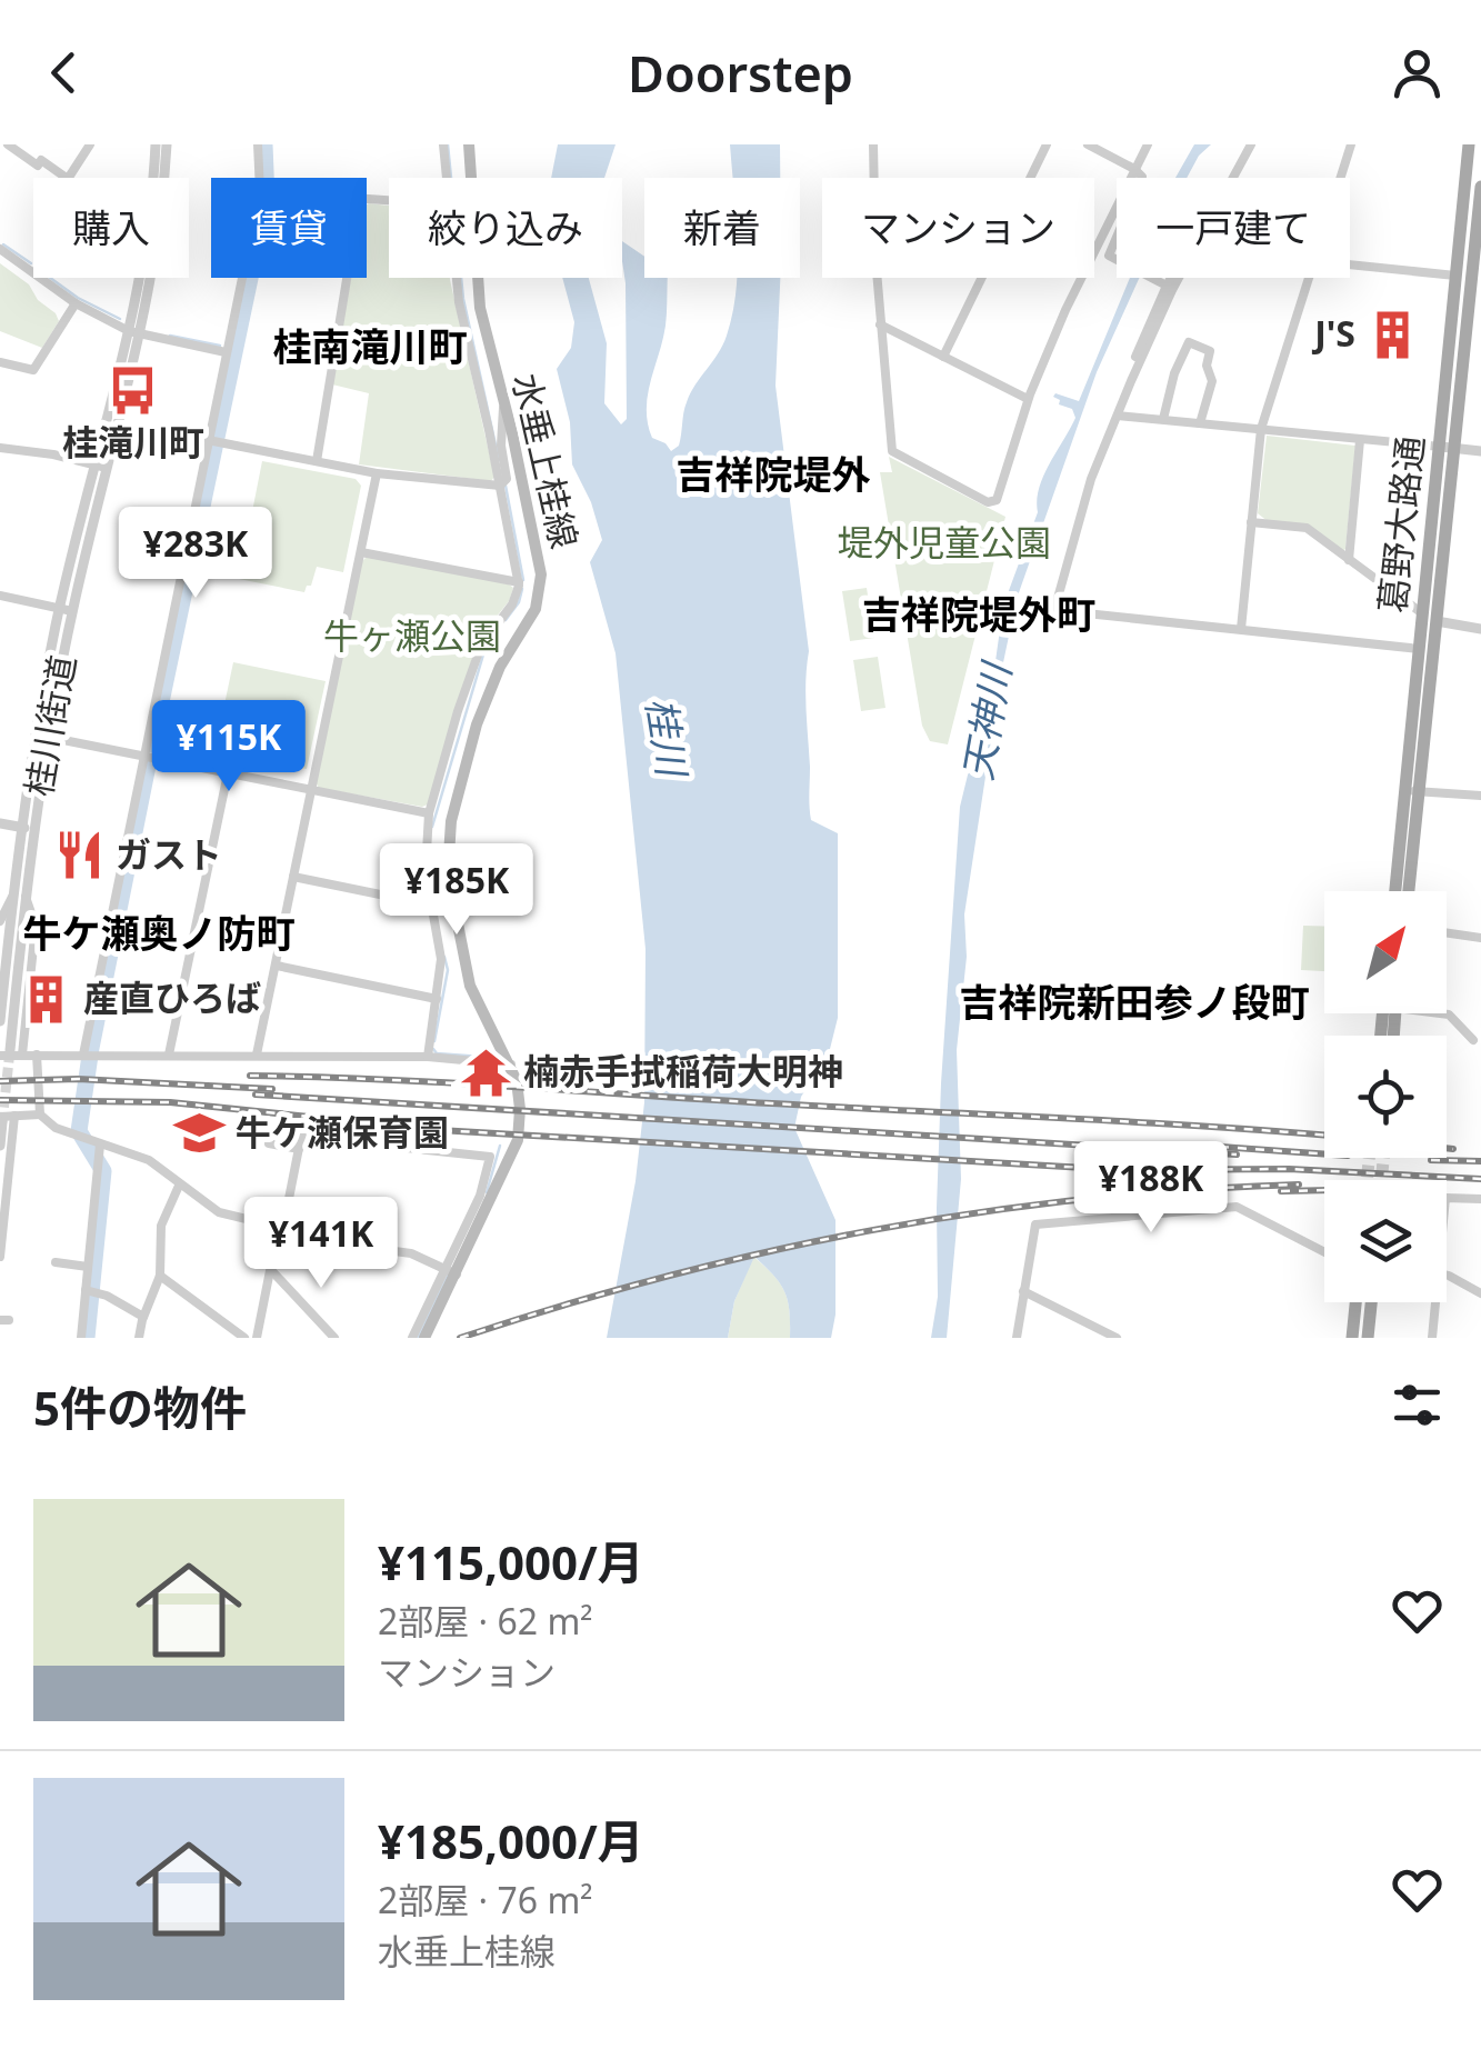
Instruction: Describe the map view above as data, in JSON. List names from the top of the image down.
{
  "streets": {
    "main road": ["水垂上桂線", "葛野大路通"],
    "street": ["桂川街道"]
  },
  "districts": [
    "桂南滝川町",
    "吉祥院堤外",
    "吉祥院堤外町",
    "牛ケ瀬奥ノ防町",
    "吉祥院新田参ノ段町"
  ],
  "water": ["天神川", "桂川"],
  "parks": ["堤外児童公園", "牛ヶ瀬公園"],
  "places": {
    "building": ["J'S", "産直ひろば"],
    "bus stop": ["桂滝川町"],
    "restaurant": ["ガスト"],
    "temple": ["楠赤手拭稲荷大明神"],
    "school or university": ["牛ケ瀬保育園"]
  },
  "north": "top right",
  "page": {
    "header": "Doorstep",
    "chip": [
      "購入",
      "賃貸",
      "絞り込み",
      "新着",
      "マンション",
      "一戸建て"
    ],
    "price": [
      "¥283K",
      "¥115K",
      "¥185K",
      "¥188K",
      "¥141K"
    ],
    "heading": "5件の物件",
    "list": [
      {
        "name": "¥115,000/月",
        "note": "2部屋 · 62 m² · マンション"
      },
      {
        "name": "¥185,000/月",
        "note": "2部屋 · 76 m² · 水垂上桂線"
      }
    ]
  }
}
